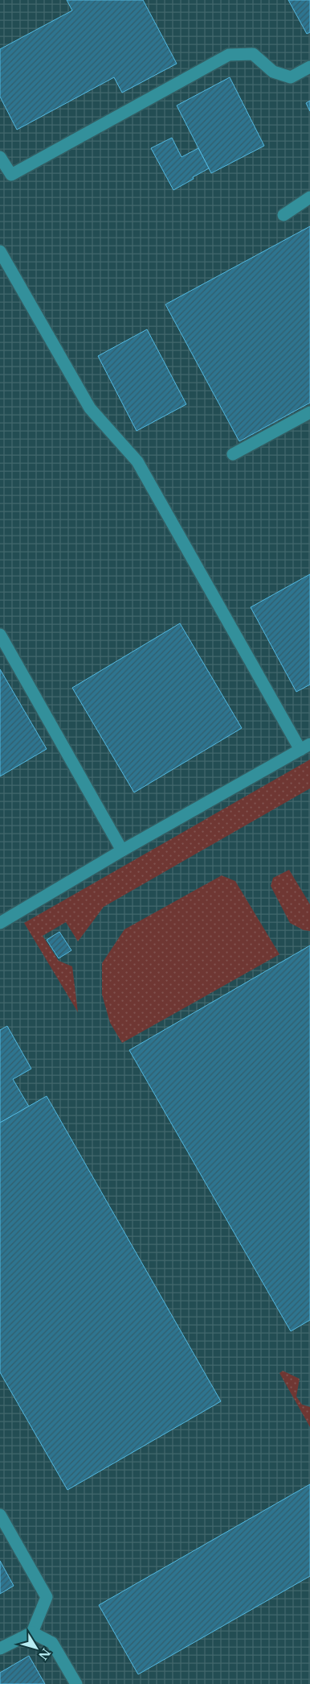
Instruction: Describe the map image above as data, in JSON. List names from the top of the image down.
{
  "north": "bottom right"
}
